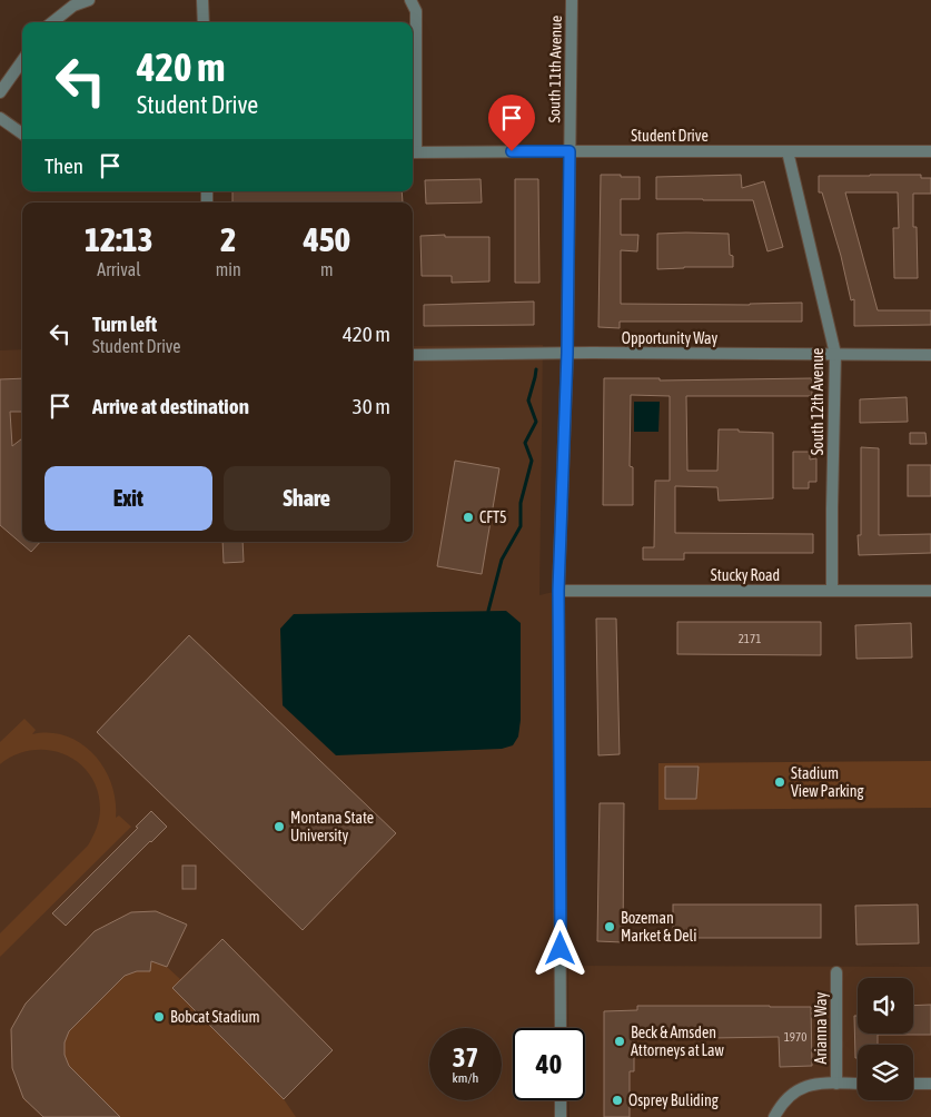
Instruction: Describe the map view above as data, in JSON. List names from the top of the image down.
{
  "streets": {
    "street": [
      "South 11th Avenue",
      "Student Drive",
      "Opportunity Way",
      "South 12th Avenue",
      "Stucky Road",
      "Arianna Way"
    ]
  },
  "crossings": [
    ["South 11th Avenue", "Student Drive"],
    ["South 11th Avenue", "Opportunity Way"],
    ["South 11th Avenue", "Stucky Road"],
    ["Student Drive", "South 12th Avenue"],
    ["Opportunity Way", "South 12th Avenue"],
    ["South 12th Avenue", "Stucky Road"]
  ],
  "places": [
    "CFT5",
    "Stadium View Parking",
    "Montana State University",
    "Bozeman Market & Deli",
    "Bobcat Stadium",
    "Beck & Amsden Attorneys at Law",
    "Osprey Buliding"
  ],
  "house_numbers": ["2171", "1970"],
  "page": {
    "turn": ["420 m", "Student Drive"],
    "then": "Then",
    "eta": [
      "12:13",
      "Arrival",
      "2",
      "min",
      "450",
      "m"
    ],
    "list": [
      {
        "name": "Turn left",
        "note": "Student Drive",
        "value": "420 m"
      },
      {
        "name": "Arrive at destination",
        "value": "30 m"
      }
    ],
    "buttons": ["Exit", "Share"],
    "speed": "37 km/h",
    "limit": "40"
  }
}
